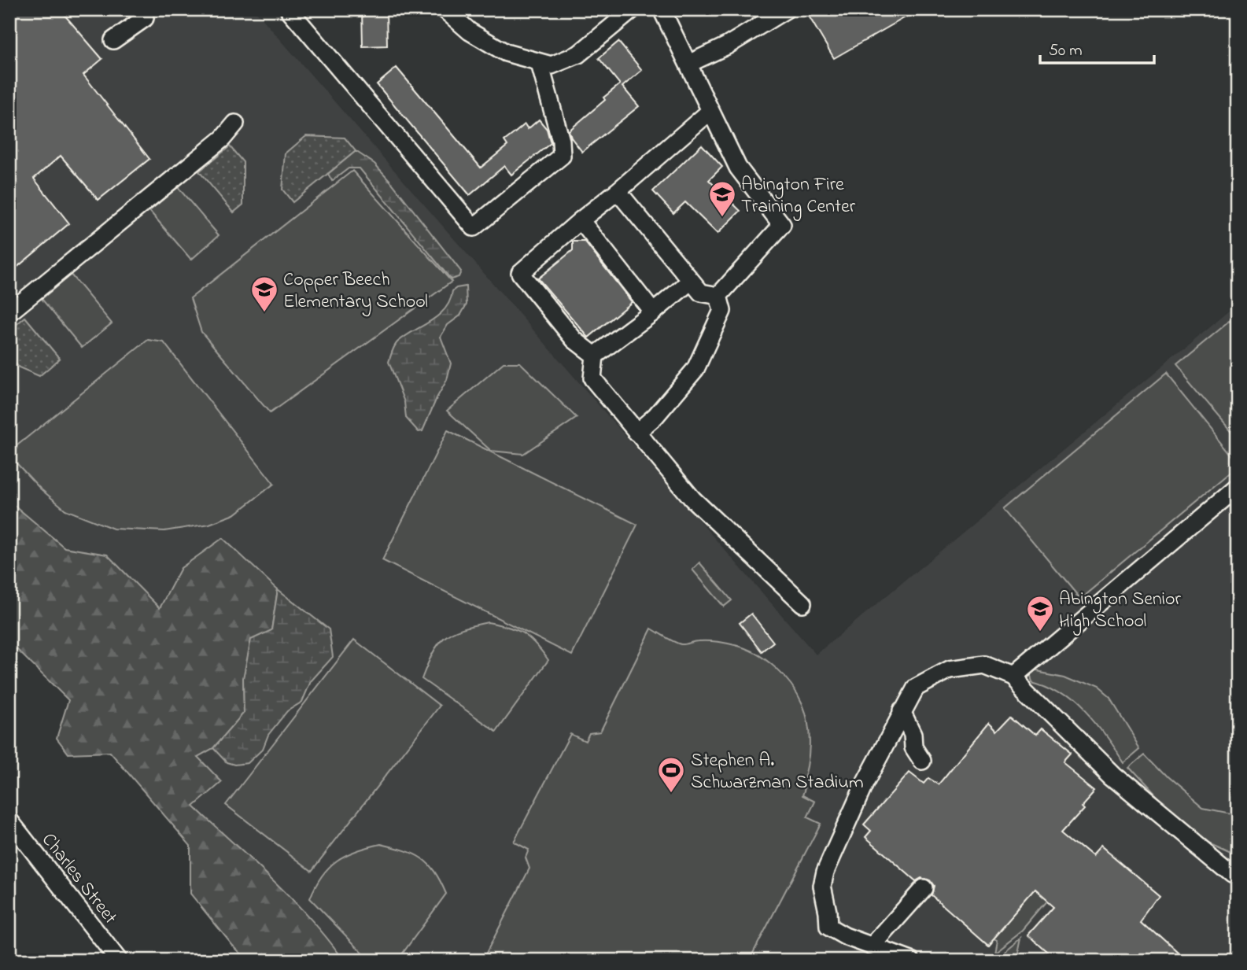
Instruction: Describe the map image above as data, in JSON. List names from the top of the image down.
{
  "streets": {
    "street": ["Charles Street"]
  },
  "places": {
    "school or university": ["Abington Fire Training Center", "Copper Beech Elementary School", "Abington Senior High School"],
    "sports": ["Stephen A. Schwarzman Stadium"]
  },
  "scale_bar": "50 m"
}
